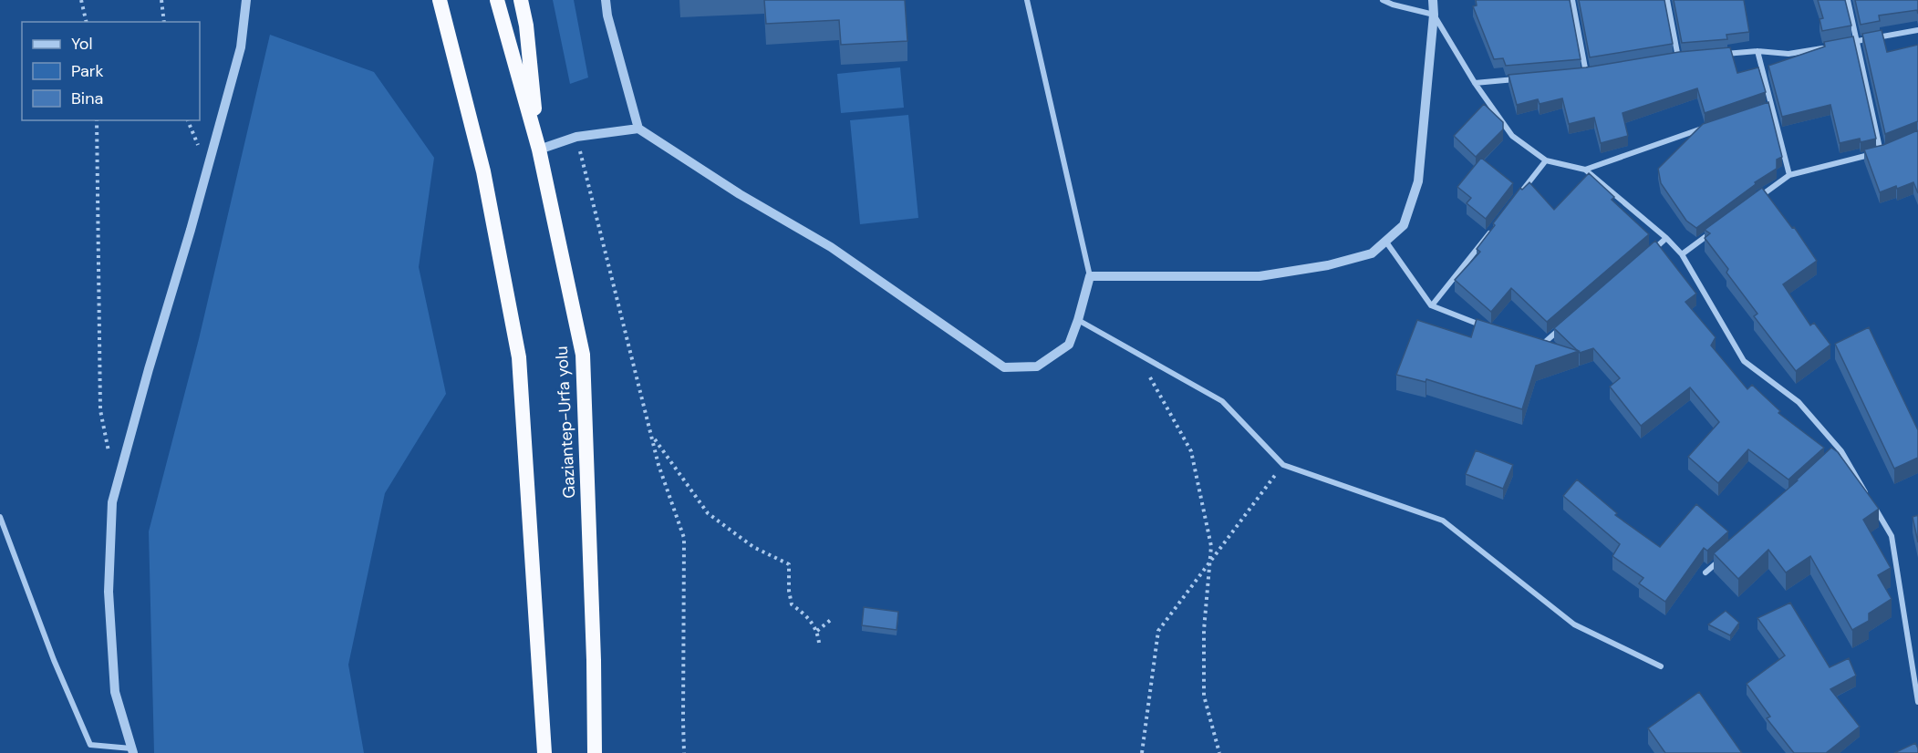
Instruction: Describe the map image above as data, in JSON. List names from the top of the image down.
{
  "streets": {
    "highway": ["Gaziantep-Urfa yolu"]
  },
  "legend": ["Yol", "Park", "Bina"]
}
